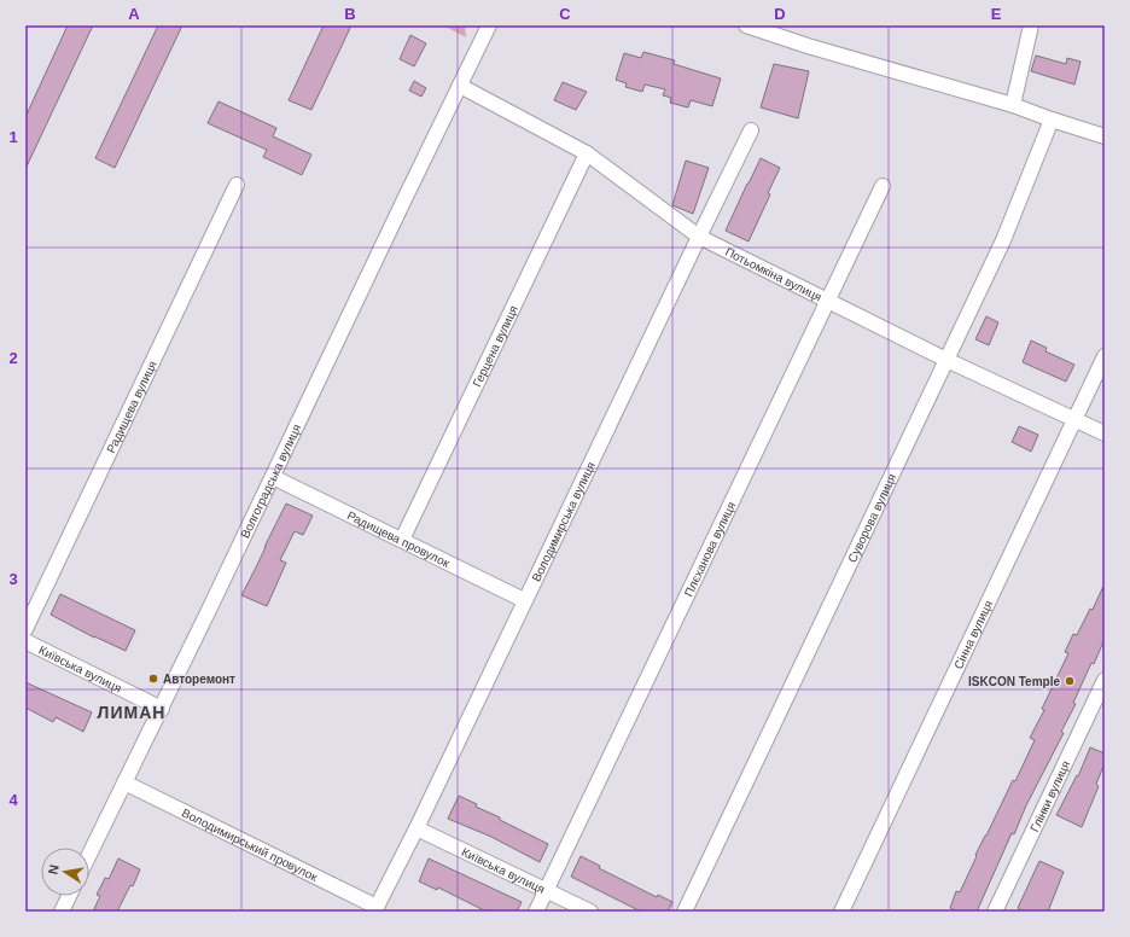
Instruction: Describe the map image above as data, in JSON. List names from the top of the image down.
{
  "streets": {
    "street": [
      "Потьомкіна вулиця",
      "Герцена вулиця",
      "Радищева вулиця",
      "Волгоградська вулиця",
      "Суворова вулиця",
      "Володимирська вулиця",
      "Радищева провулок",
      "Плєханова вулиця",
      "Сінна вулиця",
      "Київська вулиця",
      "Глінки вулиця",
      "Володимирський провулок"
    ]
  },
  "crossings": [
    ["Потьомкіна вулиця", "Герцена вулиця"],
    ["Потьомкіна вулиця", "Волгоградська вулиця"],
    ["Потьомкіна вулиця", "Суворова вулиця"],
    ["Потьомкіна вулиця", "Володимирська вулиця"],
    ["Потьомкіна вулиця", "Плєханова вулиця"],
    ["Потьомкіна вулиця", "Сінна вулиця"],
    ["Герцена вулиця", "Радищева провулок"],
    ["Волгоградська вулиця", "Радищева провулок"],
    ["Волгоградська вулиця", "Київська вулиця"],
    ["Волгоградська вулиця", "Володимирський провулок"],
    ["Володимирська вулиця", "Радищева провулок"],
    ["Володимирська вулиця", "Київська вулиця"],
    ["Володимирська вулиця", "Володимирський провулок"],
    ["Плєханова вулиця", "Київська вулиця"]
  ],
  "districts": ["ЛИМАН"],
  "places": ["Авторемонт", "ISKCON Temple"],
  "north": "left",
  "grid": {
    "columns": [
      "A",
      "B",
      "C",
      "D",
      "E"
    ],
    "rows": [
      "1",
      "2",
      "3",
      "4"
    ]
  }
}
